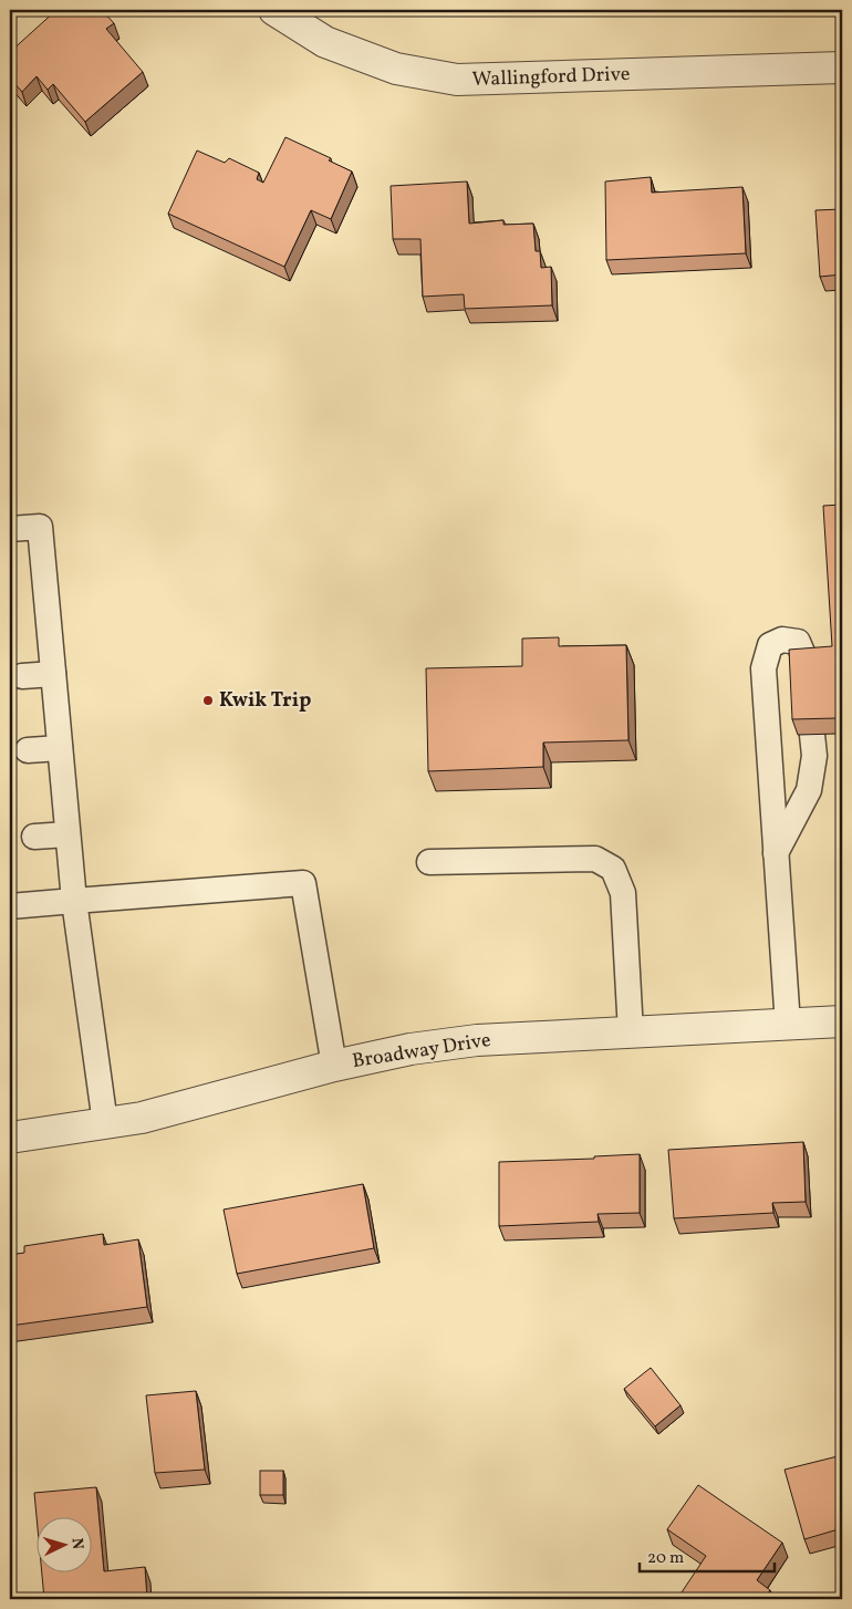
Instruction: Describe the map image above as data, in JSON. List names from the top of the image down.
{
  "streets": {
    "street": ["Wallingford Drive", "Broadway Drive"]
  },
  "places": ["Kwik Trip"],
  "scale_bar": "20 m",
  "north": "right"
}
